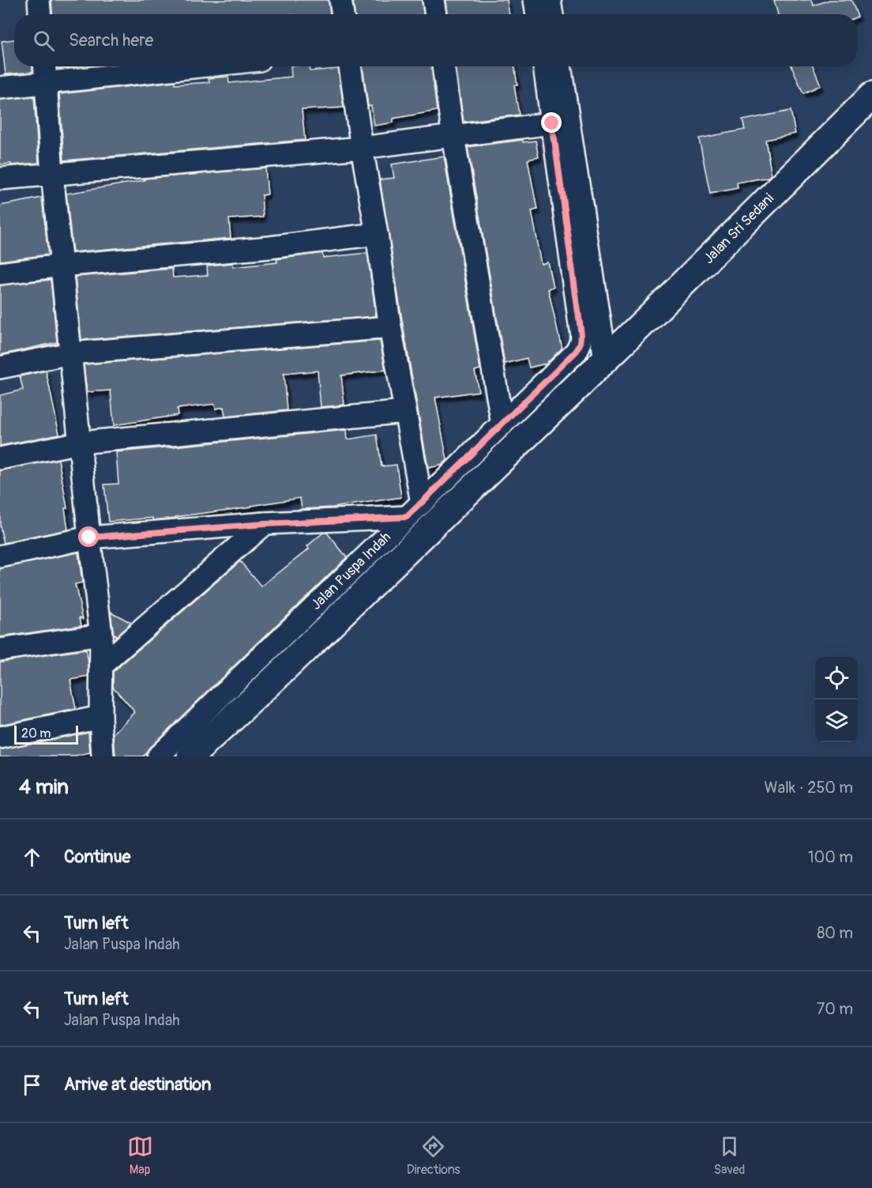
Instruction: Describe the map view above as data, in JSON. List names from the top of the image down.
{
  "streets": {
    "street": ["Jalan Sri Sedani", "Jalan Puspa Indah"]
  },
  "scale_bar": "20 m",
  "page": {
    "search": "Search here",
    "scale": "20 m",
    "heading": ["4 min", "Walk · 250 m"],
    "list": [
      ["Continue", "100 m"],
      ["Turn left", "Jalan Puspa Indah", "80 m"],
      ["Turn left", "Jalan Puspa Indah", "70 m"],
      "Arrive at destination"
    ],
    "nav": ["Map", "Directions", "Saved"]
  }
}
